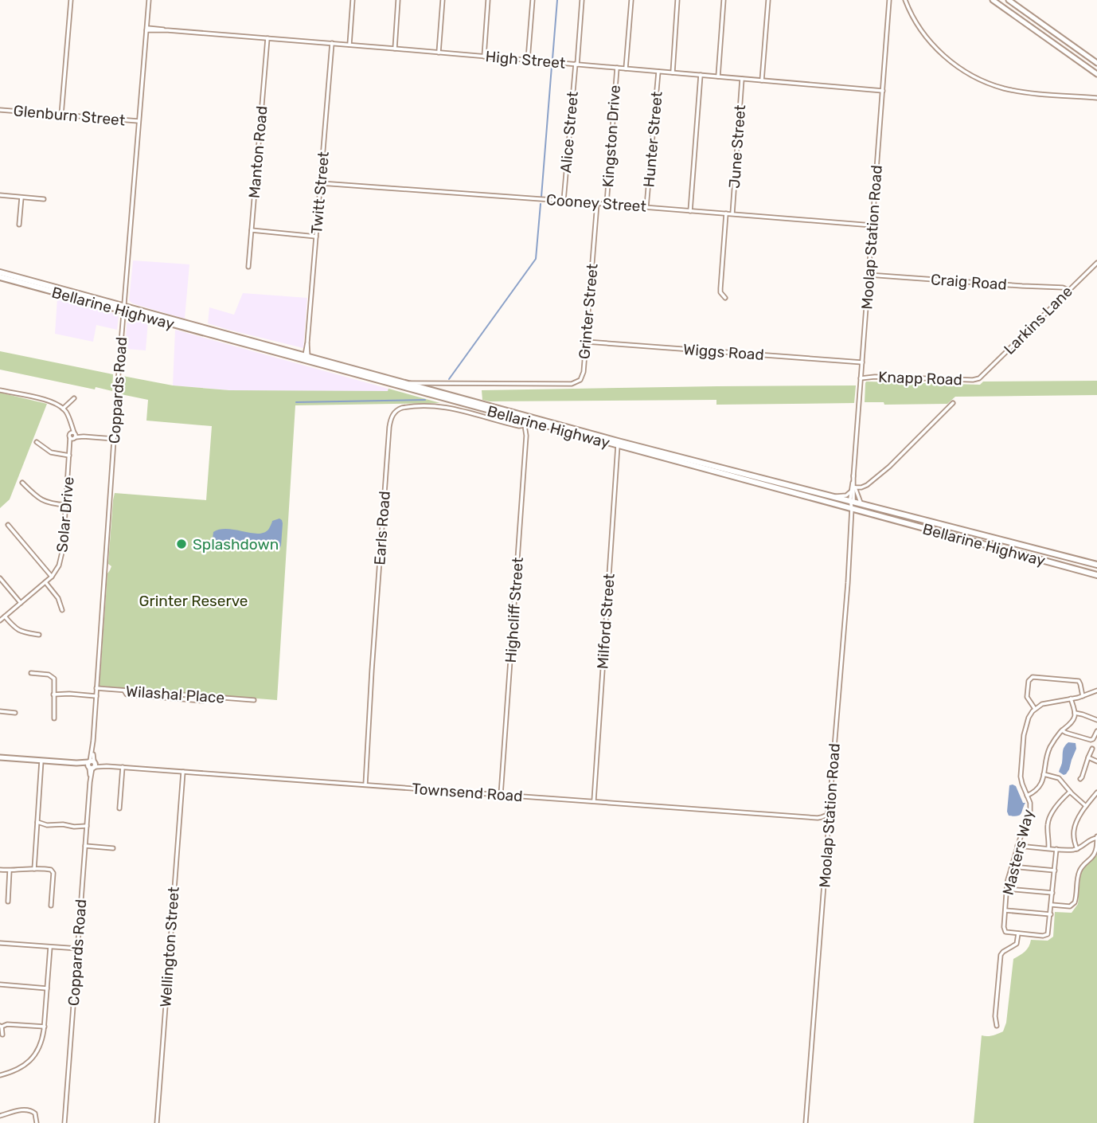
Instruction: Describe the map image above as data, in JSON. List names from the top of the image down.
{
  "streets": {
    "highway": ["Bellarine Highway"],
    "main road": ["Townsend Road"],
    "street": [
      "High Street",
      "Glenburn Street",
      "Alice Street",
      "Kingston Drive",
      "Hunter Street",
      "June Street",
      "Manton Road",
      "Twitt Street",
      "Cooney Street",
      "Moolap Station Road",
      "Craig Road",
      "Grinter Street",
      "Larkins Lane",
      "Wiggs Road",
      "Knapp Road",
      "Coppards Road",
      "Solar Drive",
      "Earls Road",
      "Highcliff Street",
      "Milford Street",
      "Wilashal Place",
      "Masters Way",
      "Wellington Street"
    ]
  },
  "crossings": [
    ["High Street", "Alice Street"],
    ["High Street", "Kingston Drive"],
    ["High Street", "Hunter Street"],
    ["High Street", "June Street"],
    ["High Street", "Manton Road"],
    ["High Street", "Twitt Street"],
    ["High Street", "Moolap Station Road"],
    ["High Street", "Coppards Road"],
    ["Glenburn Street", "Coppards Road"],
    ["Alice Street", "Cooney Street"],
    ["Kingston Drive", "Cooney Street"],
    ["Hunter Street", "Cooney Street"],
    ["June Street", "Cooney Street"],
    ["Twitt Street", "Cooney Street"],
    ["Twitt Street", "Bellarine Highway"],
    ["Cooney Street", "Moolap Station Road"],
    ["Cooney Street", "Grinter Street"],
    ["Moolap Station Road", "Craig Road"],
    ["Moolap Station Road", "Bellarine Highway"],
    ["Moolap Station Road", "Wiggs Road"],
    ["Moolap Station Road", "Knapp Road"],
    ["Moolap Station Road", "Townsend Road"],
    ["Craig Road", "Larkins Lane"],
    ["Bellarine Highway", "Grinter Street"],
    ["Bellarine Highway", "Coppards Road"],
    ["Bellarine Highway", "Earls Road"],
    ["Bellarine Highway", "Highcliff Street"],
    ["Bellarine Highway", "Milford Street"],
    ["Grinter Street", "Wiggs Road"],
    ["Larkins Lane", "Knapp Road"],
    ["Coppards Road", "Wilashal Place"],
    ["Coppards Road", "Townsend Road"],
    ["Earls Road", "Highcliff Street"],
    ["Earls Road", "Townsend Road"],
    ["Highcliff Street", "Townsend Road"],
    ["Milford Street", "Townsend Road"],
    ["Townsend Road", "Wellington Street"]
  ],
  "parks": ["Grinter Reserve"],
  "places": ["Splashdown"]
}
